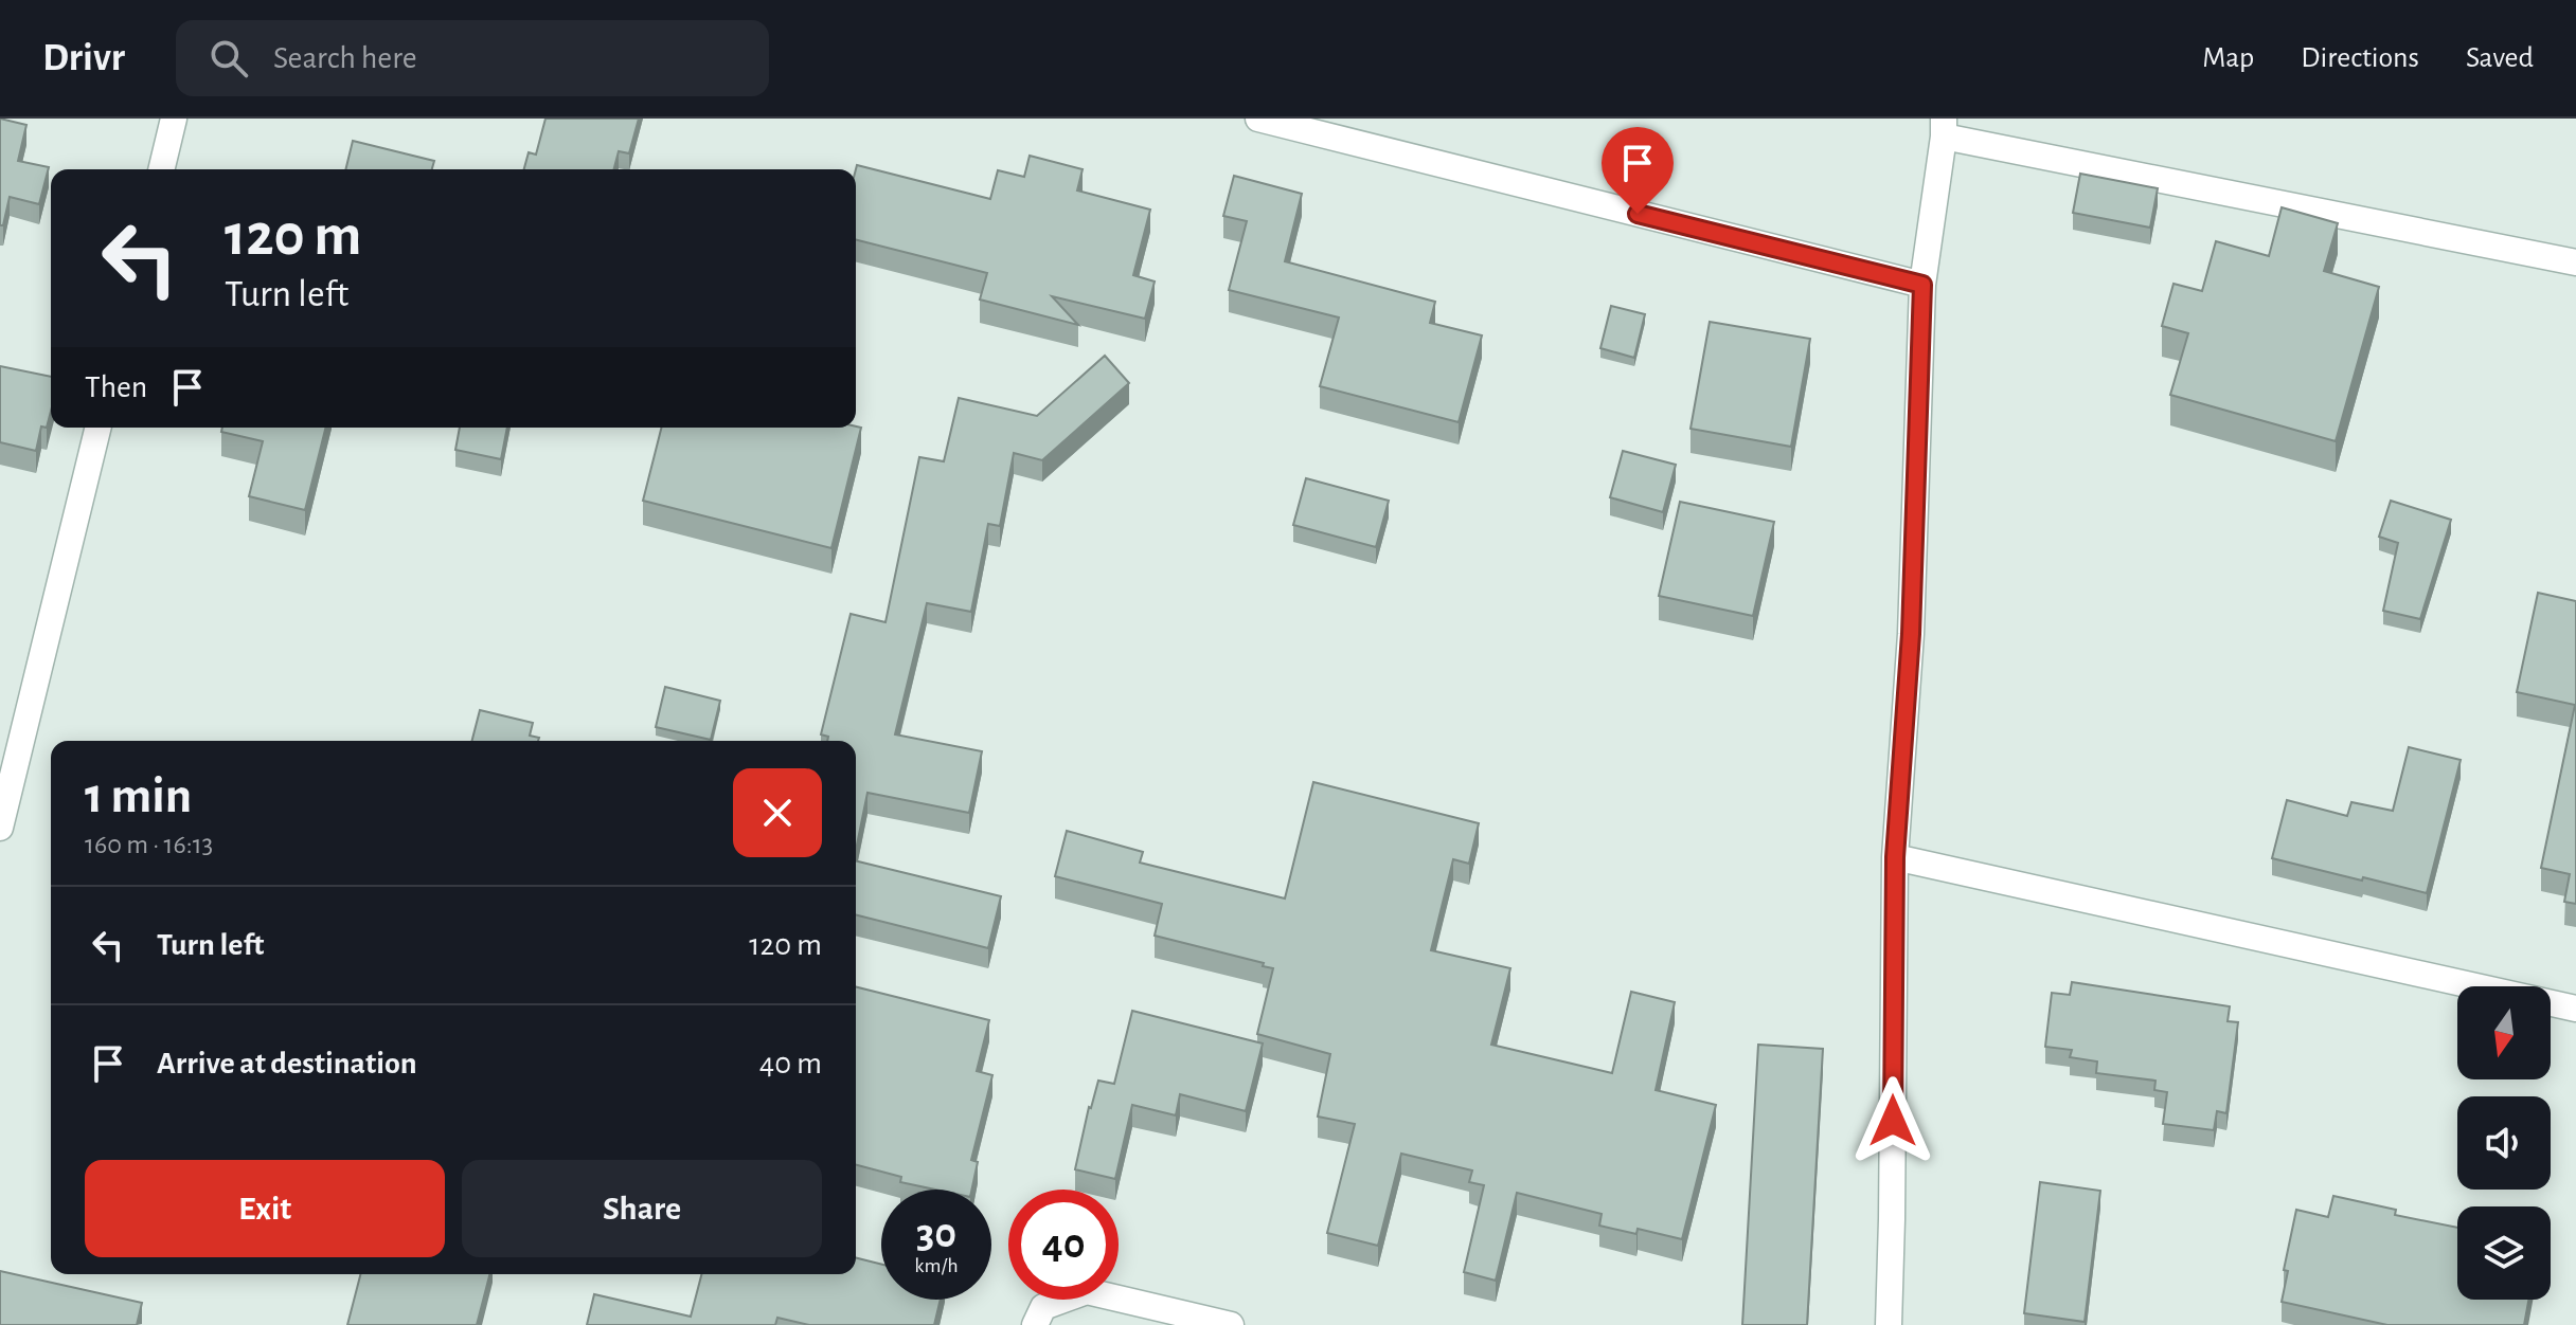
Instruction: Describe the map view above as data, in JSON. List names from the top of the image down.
{
  "north": "bottom",
  "page": {
    "header": "Drivr",
    "search": "Search here",
    "nav": ["Map", "Directions", "Saved"],
    "turn": ["120 m", "Turn left"],
    "then": "Then",
    "heading": ["1 min", "160 m · 16:13"],
    "list": [
      {
        "name": "Turn left",
        "value": "120 m"
      },
      {
        "name": "Arrive at destination",
        "value": "40 m"
      }
    ],
    "buttons": ["Exit", "Share"],
    "speed": "30 km/h",
    "limit": "40"
  }
}
